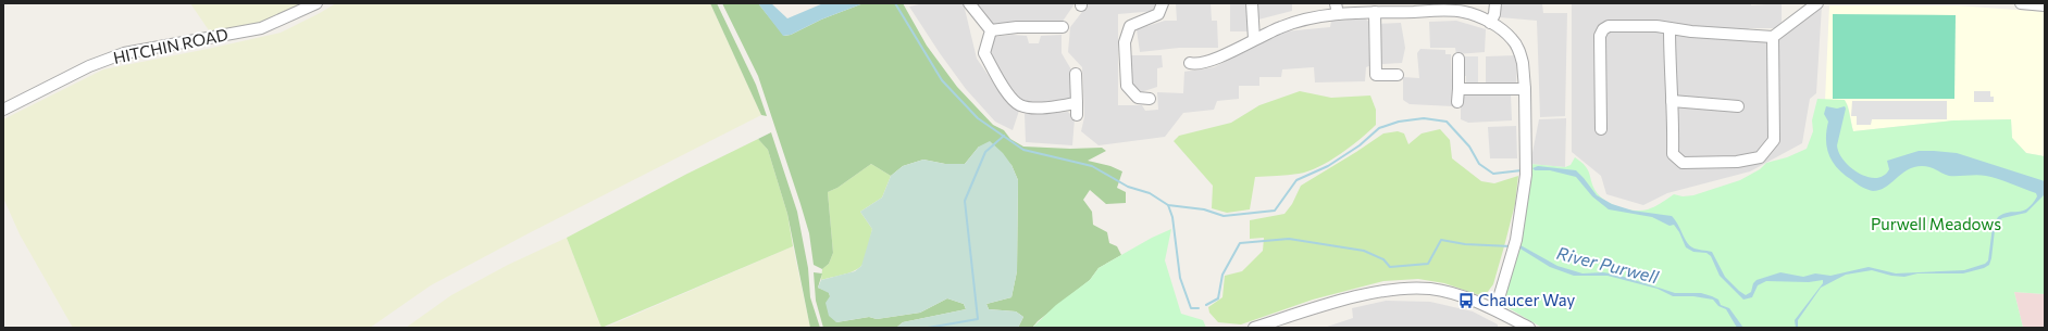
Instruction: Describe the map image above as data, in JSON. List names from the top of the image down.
{
  "streets": {
    "street": ["HITCHIN ROAD"]
  },
  "water": ["River Purwell"],
  "parks": ["Purwell Meadows"],
  "places": {
    "bus stop": ["Chaucer Way"]
  }
}
